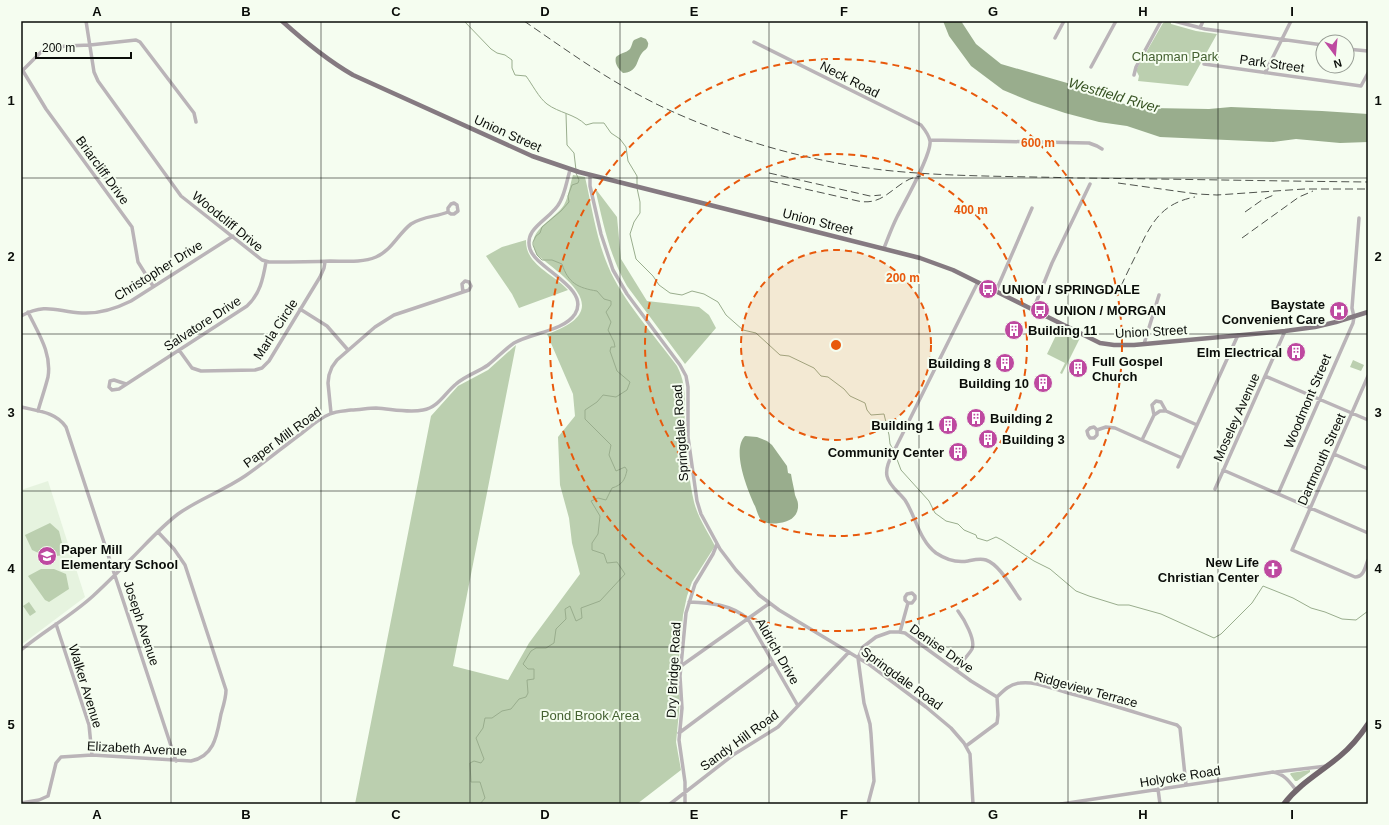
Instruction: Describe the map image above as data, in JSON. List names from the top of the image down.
{
  "streets": {
    "main road": ["Union Street"],
    "street": [
      "Park Street",
      "Neck Road",
      "Briarcliff Drive",
      "Woodcliff Drive",
      "Christopher Drive",
      "Salvatore Drive",
      "Marla Circle",
      "Woodmont Street",
      "Moseley Avenue",
      "Springdale Road",
      "Paper Mill Road",
      "Dartmouth Street",
      "Joseph Avenue",
      "Denise Drive",
      "Aldrich Drive",
      "Dry Bridge Road",
      "Walker Avenue",
      "Ridgeview Terrace",
      "Sandy Hill Road",
      "Elizabeth Avenue",
      "Holyoke Road"
    ]
  },
  "crossings": [
    ["Union Street", "Woodmont Street"],
    ["Union Street", "Moseley Avenue"],
    ["Union Street", "Springdale Road"],
    ["Union Street", "Paper Mill Road"],
    ["Briarcliff Drive", "Christopher Drive"],
    ["Woodcliff Drive", "Christopher Drive"],
    ["Woodcliff Drive", "Salvatore Drive"],
    ["Woodcliff Drive", "Marla Circle"],
    ["Salvatore Drive", "Marla Circle"],
    ["Springdale Road", "Denise Drive"],
    ["Springdale Road", "Dry Bridge Road"],
    ["Springdale Road", "Sandy Hill Road"],
    ["Paper Mill Road", "Joseph Avenue"],
    ["Paper Mill Road", "Walker Avenue"],
    ["Paper Mill Road", "Elizabeth Avenue"],
    ["Joseph Avenue", "Elizabeth Avenue"],
    ["Denise Drive", "Ridgeview Terrace"],
    ["Aldrich Drive", "Dry Bridge Road"],
    ["Aldrich Drive", "Sandy Hill Road"],
    ["Dry Bridge Road", "Sandy Hill Road"],
    ["Walker Avenue", "Elizabeth Avenue"],
    ["Ridgeview Terrace", "Holyoke Road"]
  ],
  "water": ["Westfield River"],
  "parks": ["Chapman Park", "Pond Brook Area"],
  "places": {
    "bus stop": ["UNION / SPRINGDALE", "UNION / MORGAN"],
    "hospital": ["Baystate Convenient Care"],
    "building": [
      "Building 11",
      "Elm Electrical",
      "Building 8",
      "Full Gospel Church",
      "Building 10",
      "Building 2",
      "Building 1",
      "Building 3",
      "Community Center"
    ],
    "school or university": ["Paper Mill Elementary School"],
    "church": ["New Life Christian Center"]
  },
  "scale_bar": "200 m",
  "north": "bottom",
  "grid": {
    "columns": [
      "A",
      "B",
      "C",
      "D",
      "E",
      "F",
      "G",
      "H",
      "I"
    ],
    "rows": [
      "1",
      "2",
      "3",
      "4",
      "5"
    ]
  },
  "rings": ["600 m", "400 m", "200 m"]
}
